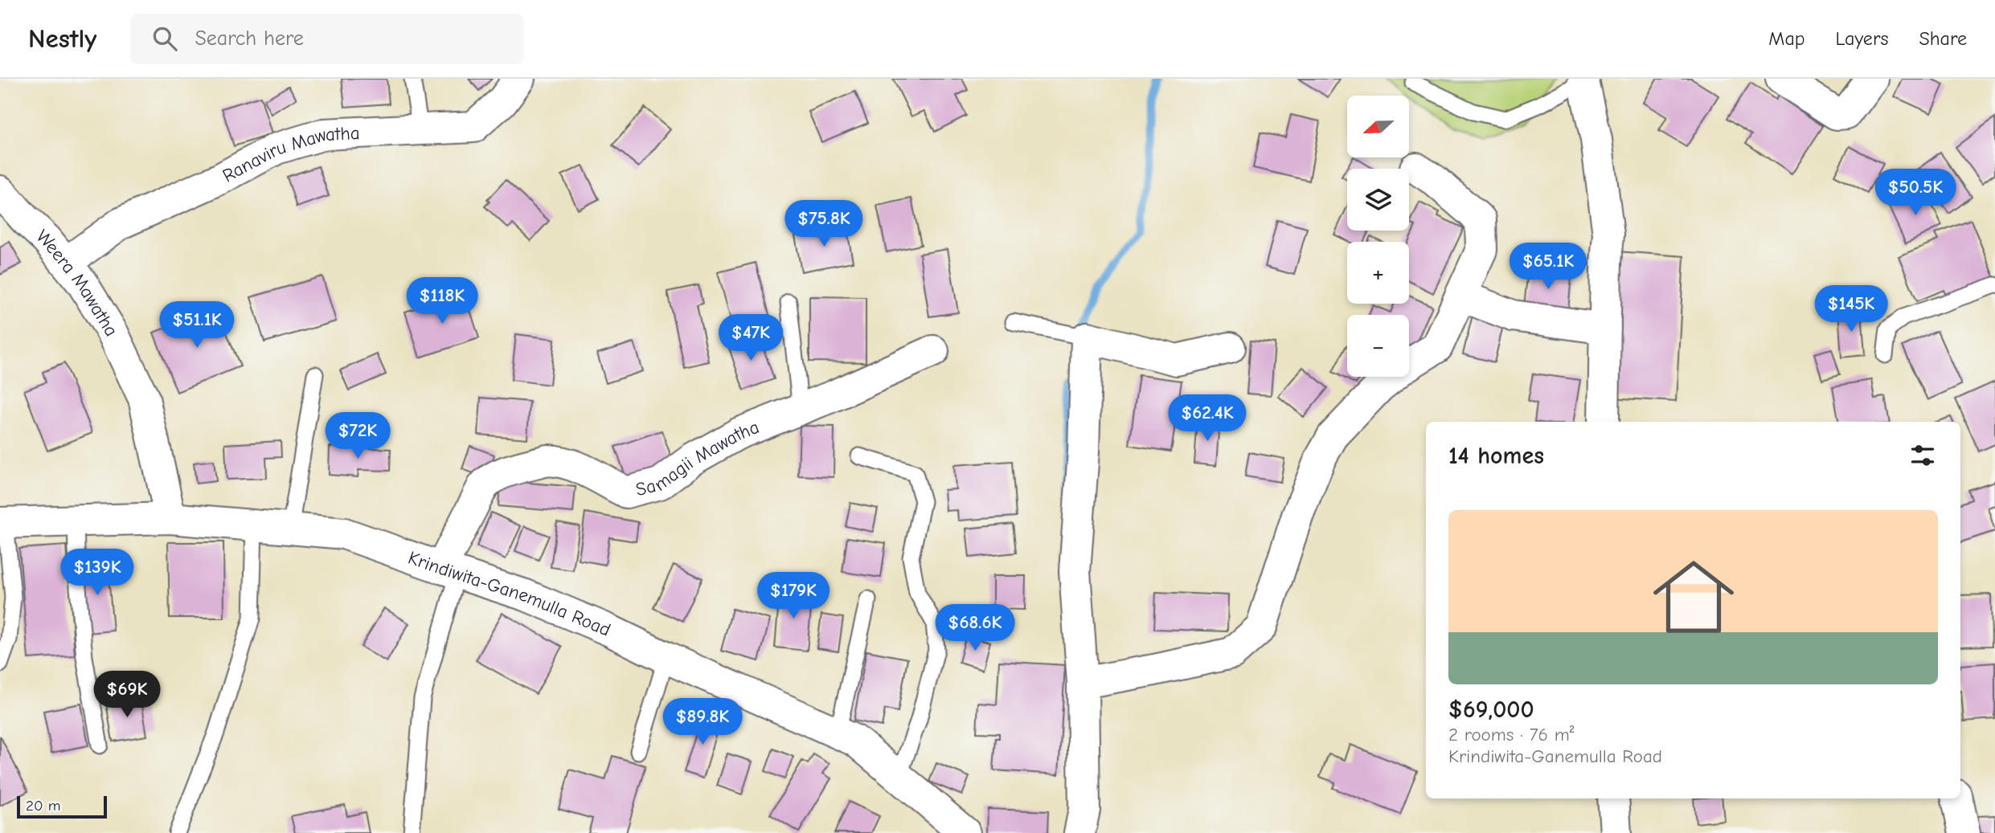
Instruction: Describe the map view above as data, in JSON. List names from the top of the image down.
{
  "streets": {
    "street": [
      "Ranaviru Mawatha",
      "Weera Mawatha",
      "Samagii Mawatha",
      "Krindiwita-Ganemulla Road"
    ]
  },
  "crossings": [
    ["Ranaviru Mawatha", "Weera Mawatha"],
    ["Weera Mawatha", "Krindiwita-Ganemulla Road"],
    ["Samagii Mawatha", "Krindiwita-Ganemulla Road"]
  ],
  "scale_bar": "20 m",
  "north": "left",
  "page": {
    "header": "Nestly",
    "search": "Search here",
    "nav": ["Map", "Layers", "Share"],
    "map_buttons": ["+", "−"],
    "price": [
      "$50.5K",
      "$75.8K",
      "$65.1K",
      "$118K",
      "$145K",
      "$51.1K",
      "$47K",
      "$62.4K",
      "$72K",
      "$139K",
      "$179K",
      "$68.6K",
      "$69K",
      "$89.8K"
    ],
    "heading": "14 homes",
    "list": [
      {
        "name": "$69,000",
        "note": "2 rooms · 76 m² · Krindiwita-Ganemulla Road"
      }
    ],
    "scale": "20 m"
  }
}
